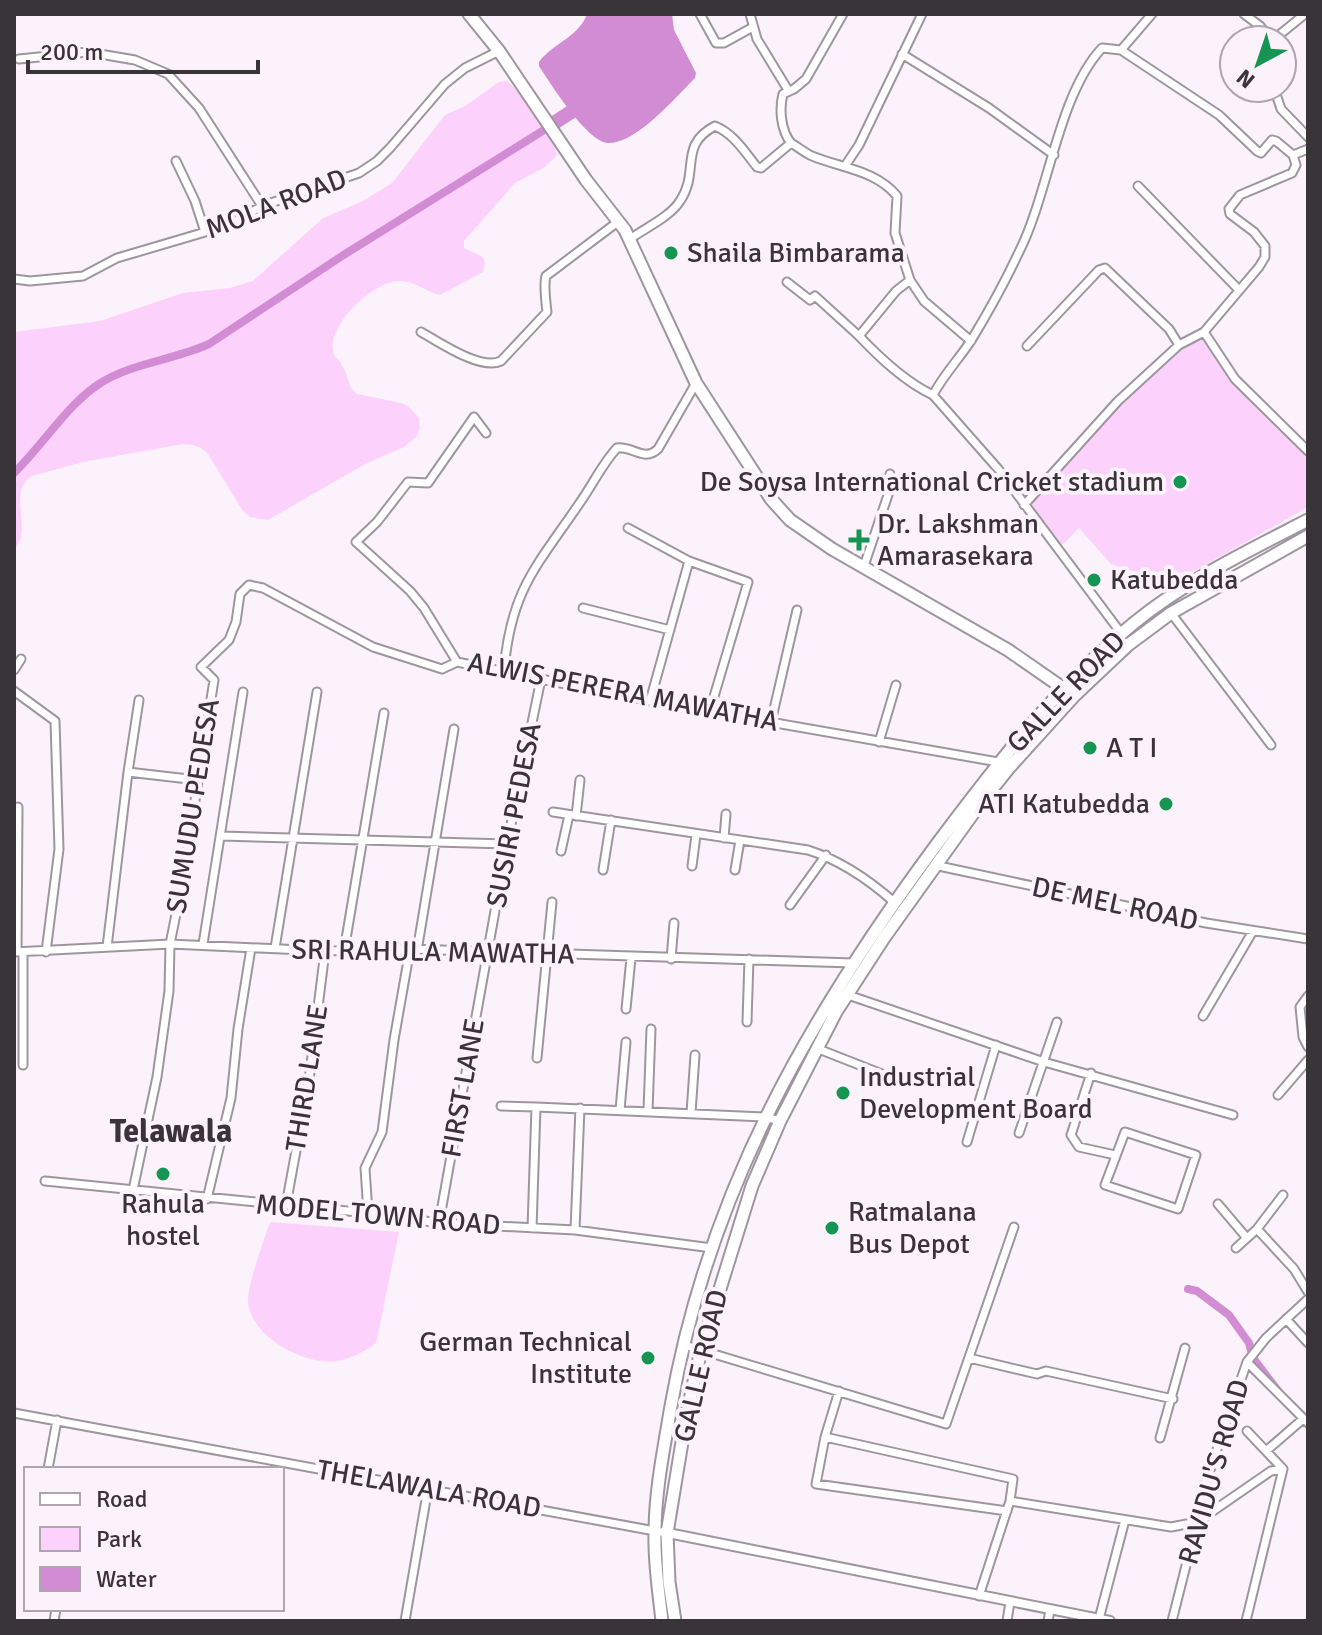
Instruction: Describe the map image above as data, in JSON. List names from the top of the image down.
{
  "streets": {
    "main road": ["GALLE ROAD"],
    "street": [
      "MOLA ROAD",
      "ALWIS PERERA MAWATHA",
      "SUMUDU PEDESA",
      "SUSIRI PEDESA",
      "DE MEL ROAD",
      "SRI RAHULA MAWATHA",
      "THIRD LANE",
      "FIRST LANE",
      "MODEL TOWN ROAD",
      "RAVIDU'S ROAD",
      "THELAWALA ROAD"
    ]
  },
  "crossings": [
    ["ALWIS PERERA MAWATHA", "GALLE ROAD"],
    ["ALWIS PERERA MAWATHA", "SUMUDU PEDESA"],
    ["ALWIS PERERA MAWATHA", "SUSIRI PEDESA"],
    ["GALLE ROAD", "DE MEL ROAD"],
    ["GALLE ROAD", "SRI RAHULA MAWATHA"],
    ["GALLE ROAD", "MODEL TOWN ROAD"],
    ["GALLE ROAD", "THELAWALA ROAD"],
    ["SUMUDU PEDESA", "SRI RAHULA MAWATHA"],
    ["SUMUDU PEDESA", "MODEL TOWN ROAD"],
    ["SUSIRI PEDESA", "SRI RAHULA MAWATHA"],
    ["SUSIRI PEDESA", "FIRST LANE"],
    ["SRI RAHULA MAWATHA", "THIRD LANE"],
    ["SRI RAHULA MAWATHA", "FIRST LANE"],
    ["THIRD LANE", "MODEL TOWN ROAD"],
    ["FIRST LANE", "MODEL TOWN ROAD"]
  ],
  "districts": ["Telawala"],
  "places": {
    "other": [
      "Shaila Bimbarama",
      "De Soysa International Cricket stadium",
      "Katubedda",
      "A T I",
      "ATI Katubedda",
      "Industrial Development Board",
      "Rahula hostel",
      "Ratmalana Bus Depot",
      "German Technical Institute"
    ],
    "health": ["Dr. Lakshman Amarasekara"]
  },
  "legend": ["Road", "Park", "Water"],
  "scale_bar": "200 m",
  "north": "bottom left"
}
